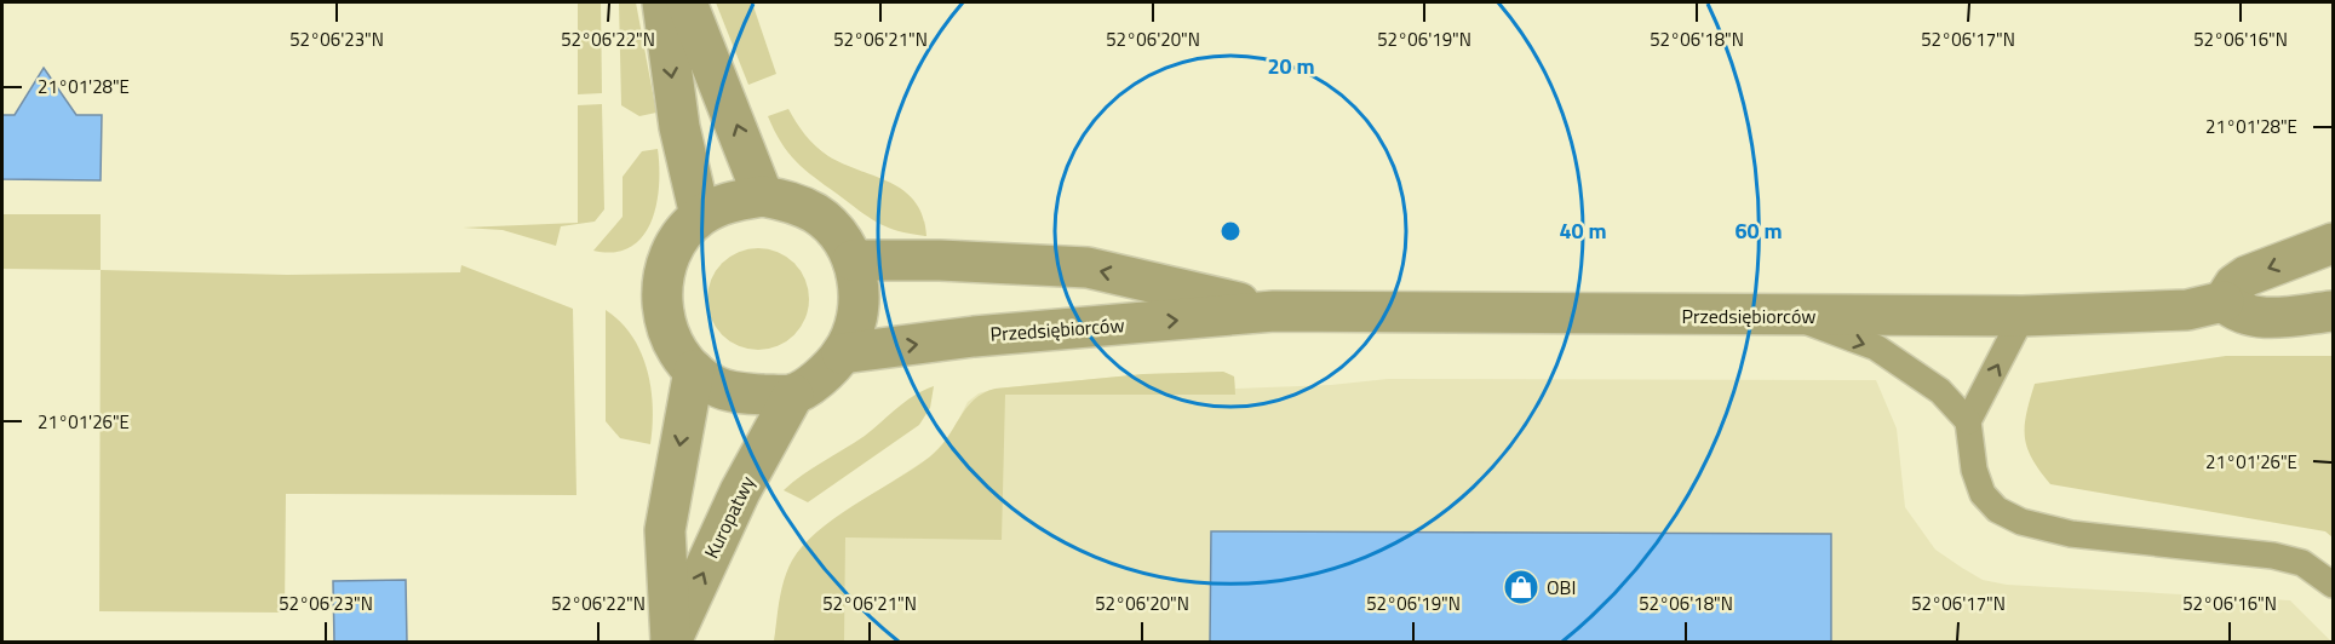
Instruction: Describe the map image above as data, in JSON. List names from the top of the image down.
{
  "streets": {
    "street": ["Przedsiębiorców", "Kuropatwy"]
  },
  "crossings": [
    ["Przedsiębiorców", "Kuropatwy"]
  ],
  "places": {
    "shop": ["OBI"]
  },
  "coordinates": [
    "52°06'23\"N",
    "52°06'22\"N",
    "52°06'21\"N",
    "52°06'20\"N",
    "52°06'19\"N",
    "52°06'18\"N",
    "52°06'17\"N",
    "52°06'16\"N",
    "21°01'28\"E",
    "21°01'26\"E"
  ],
  "rings": ["20 m", "40 m", "60 m"]
}
